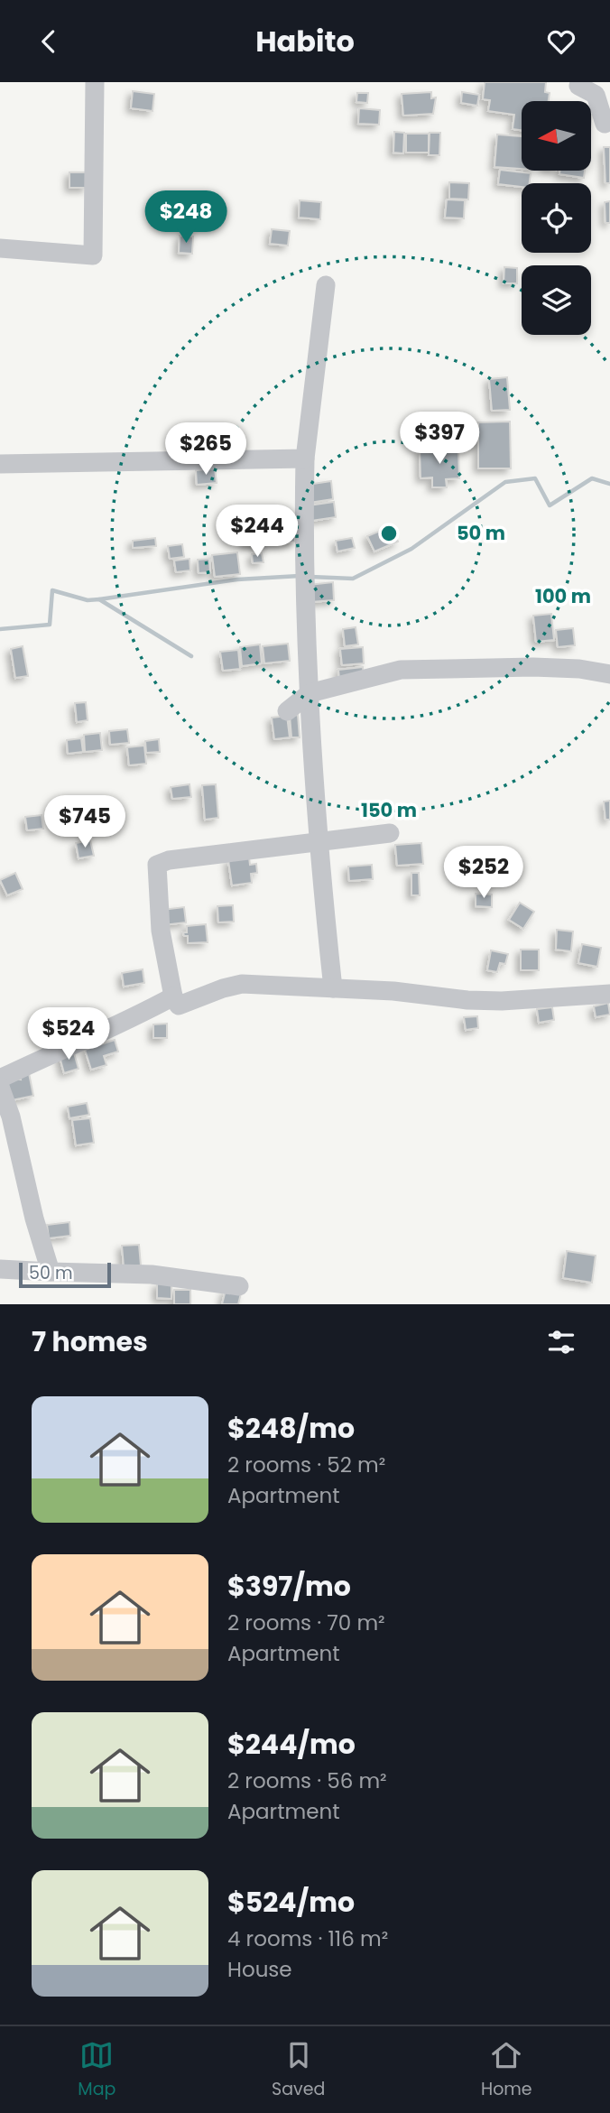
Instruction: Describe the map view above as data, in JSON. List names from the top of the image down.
{
  "scale_bar": "50 m",
  "north": "left",
  "page": {
    "header": "Habito",
    "price": [
      "$248",
      "$397",
      "$265",
      "$244",
      "$745",
      "$252",
      "$524"
    ],
    "scale": "50 m",
    "heading": "7 homes",
    "list": [
      {
        "name": "$248/mo",
        "note": "2 rooms · 52 m² · Apartment"
      },
      {
        "name": "$397/mo",
        "note": "2 rooms · 70 m² · Apartment"
      },
      {
        "name": "$244/mo",
        "note": "2 rooms · 56 m² · Apartment"
      },
      {
        "name": "$524/mo",
        "note": "4 rooms · 116 m² · House"
      }
    ],
    "tabs": ["Map", "Saved", "Home"]
  },
  "rings": ["50 m", "100 m", "150 m"]
}
